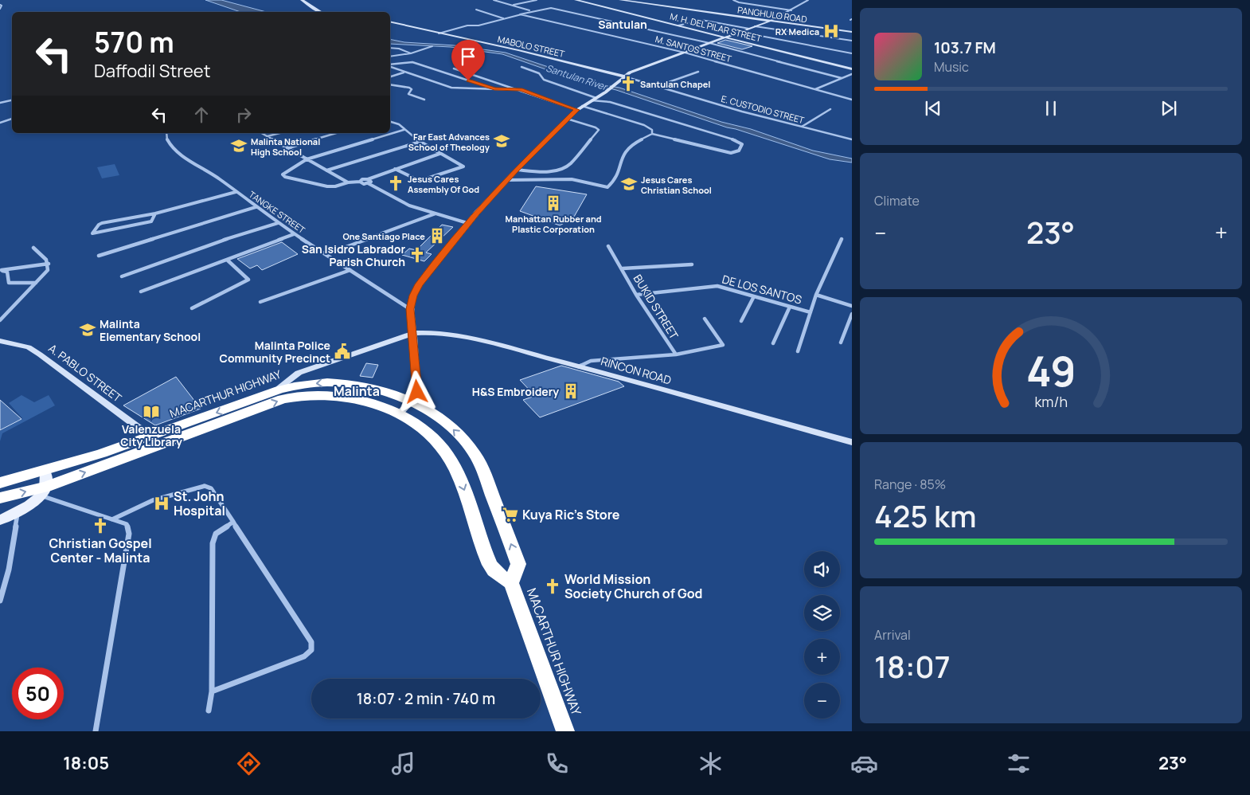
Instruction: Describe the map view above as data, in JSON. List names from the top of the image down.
{
  "streets": {
    "highway": ["MACARTHUR HIGHWAY"],
    "main road": [
      "PANGHULO ROAD",
      "M. H. DEL PILAR STREET",
      "MABOLO STREET",
      "RINCON ROAD",
      "A. PABLO STREET"
    ],
    "street": [
      "M. SANTOS STREET",
      "E. CUSTODIO STREET",
      "TANGKE STREET",
      "DE LOS SANTOS",
      "BUKID STREET"
    ]
  },
  "crossings": [
    ["MABOLO STREET", "E. CUSTODIO STREET"],
    ["DE LOS SANTOS", "BUKID STREET"],
    ["BUKID STREET", "RINCON ROAD"],
    ["RINCON ROAD", "MACARTHUR HIGHWAY"],
    ["A. PABLO STREET", "MACARTHUR HIGHWAY"]
  ],
  "districts": ["Santulan", "Malinta"],
  "water": ["Santulan River"],
  "places": {
    "hospital": ["RX Medica", "St. John Hospital"],
    "church": [
      "Santulan Chapel",
      "Jesus Cares Assembly Of God",
      "San Isidro Labrador Parish Church",
      "Christian Gospel Center - Malinta",
      "World Mission Society Church of God"
    ],
    "school or university": [
      "Far East Advances School of Theology",
      "Malinta National High School",
      "Jesus Cares Christian School",
      "Malinta Elementary School"
    ],
    "building": ["Manhattan Rubber and Plastic Corporation", "One Santiago Place", "H&S Embroidery"],
    "public building": ["Malinta Police Community Precinct"],
    "library": ["Valenzuela City Library"],
    "supermarket": ["Kuya Ric's Store"]
  },
  "page": {
    "turn": ["570 m", "Daffodil Street"],
    "song": ["103.7 FM", "Music"],
    "tile": [
      "Climate",
      ["Range · 85%", "425 km"],
      ["Arrival", "18:07"]
    ],
    "heat": ["−", "23°", "+"],
    "map_buttons": ["+", "−"],
    "limit": "50",
    "trip": "18:07 · 2 min · 740 m",
    "tabs": ["18:05", "23°"],
    "gauge": ["49", "km/h"]
  }
}
